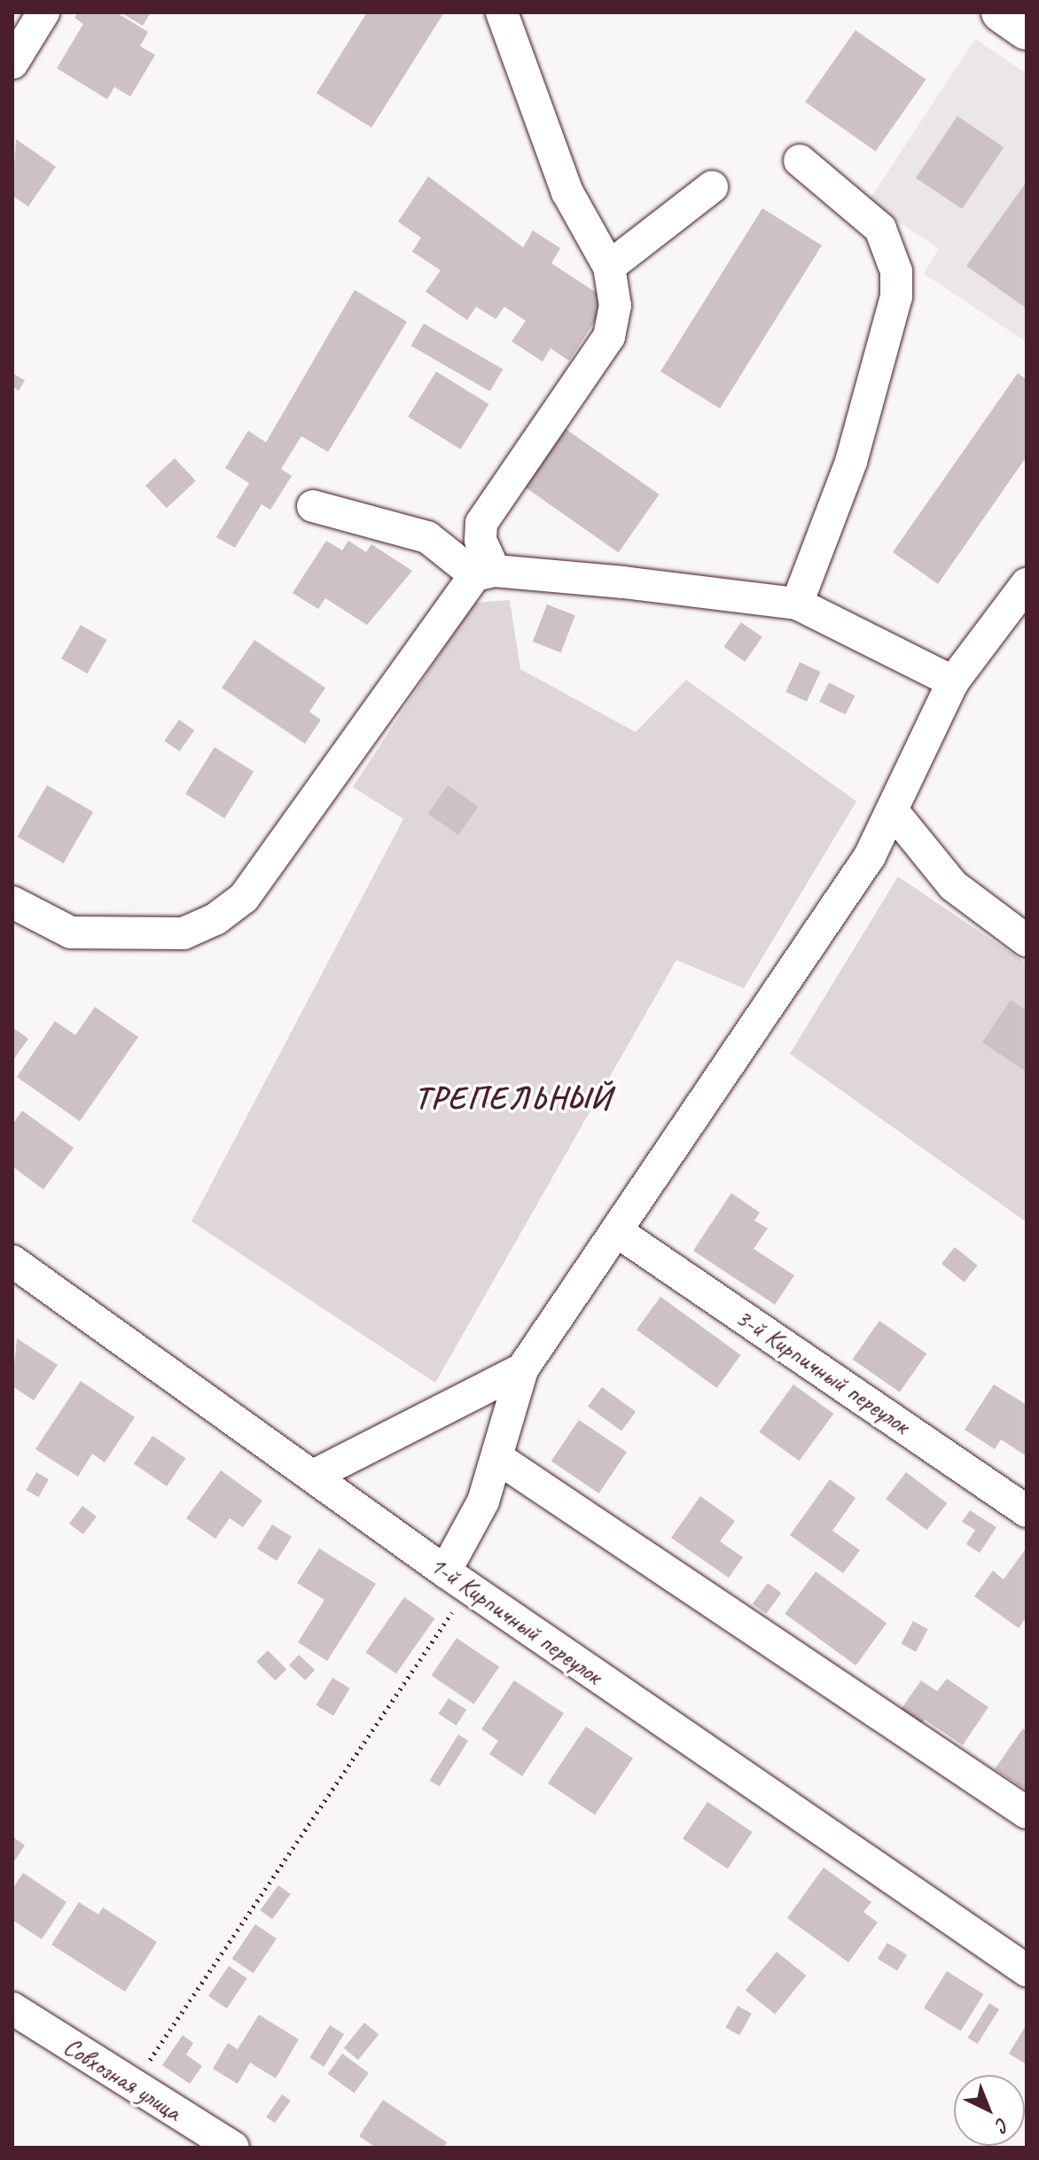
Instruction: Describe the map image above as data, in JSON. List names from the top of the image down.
{
  "streets": {
    "street": ["3-й Кирпичный переулок", "1-й Кирпичный переулок", "Совхозная улица"]
  },
  "districts": ["ТРЕПЕЛЬНЫЙ"],
  "north": "bottom right"
}
